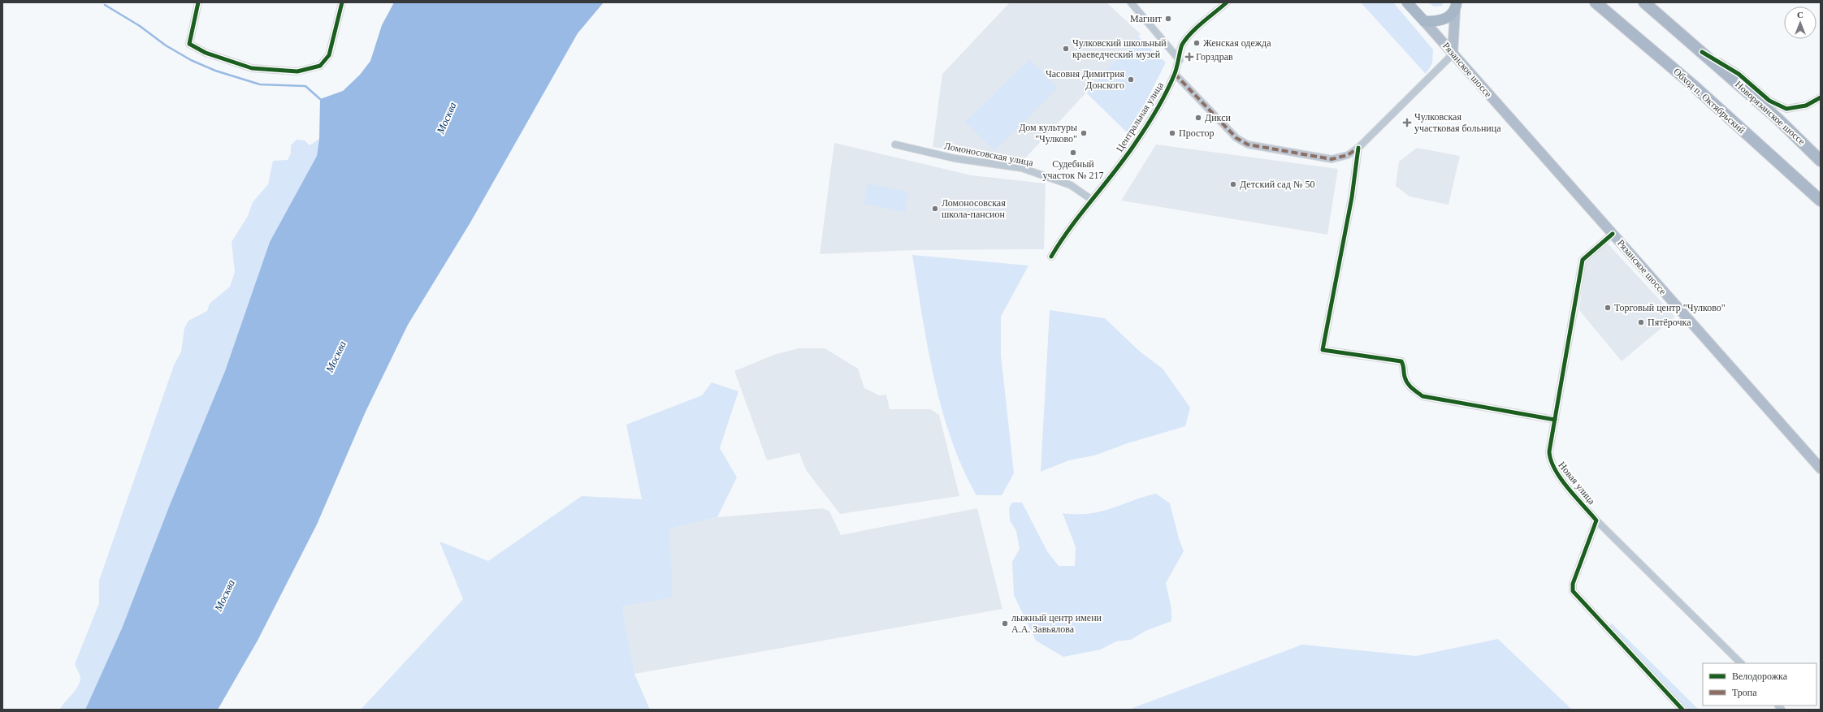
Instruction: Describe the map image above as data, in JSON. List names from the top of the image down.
{
  "streets": {
    "highway": ["Обход п. Октябрьский", "Новорязанское шоссе"],
    "main road": ["Рязанское шоссе"],
    "street": ["Центральная улица", "Ломоносовская улица", "Новая улица"]
  },
  "crossings": [
    ["Рязанское шоссе", "Новая улица"],
    ["Центральная улица", "Ломоносовская улица"]
  ],
  "water": ["Москва"],
  "places": {
    "other": [
      "Магнит",
      "Женская одежда",
      "Чулковский школьный краеведческий музей",
      "Часовня Димитрия Донского",
      "Дикси",
      "Дом культуры \"Чулково\"",
      "Простор",
      "Судебный участок № 217",
      "Детский сад № 50",
      "Ломоносовская школа-пансион",
      "Торговый центр \"Чулково\"",
      "Пятёрочка",
      "лыжный центр имени А.А. Завьялова"
    ],
    "health": ["Горздрав", "Чулковская участковая больница"]
  },
  "legend": ["Велодорожка", "Тропа"],
  "north": "top"
}
